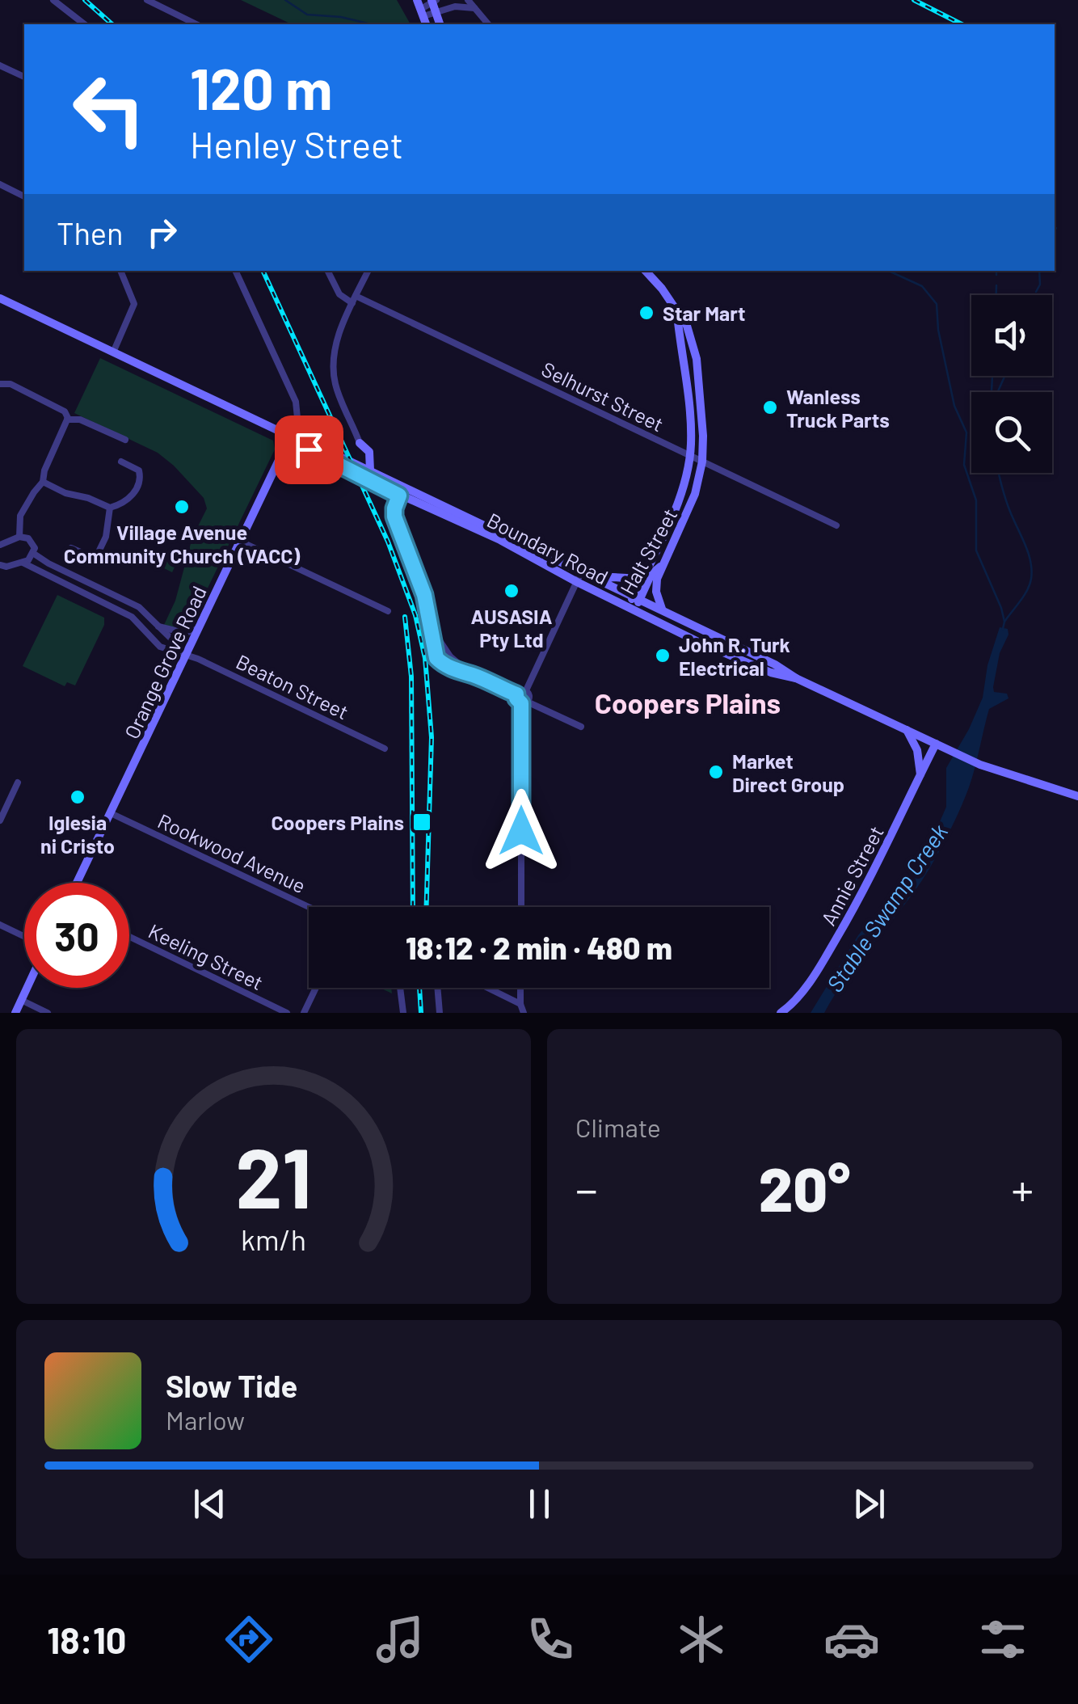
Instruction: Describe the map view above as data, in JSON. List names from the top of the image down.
{
  "streets": {
    "main road": [
      "Boundary Road",
      "Halt Street",
      "Orange Grove Road",
      "Annie Street"
    ],
    "street": [
      "Selhurst Street",
      "Beaton Street",
      "Rookwood Avenue",
      "Keeling Street"
    ]
  },
  "crossings": [
    ["Selhurst Street", "Halt Street"],
    ["Boundary Road", "Halt Street"],
    ["Boundary Road", "Orange Grove Road"],
    ["Boundary Road", "Annie Street"],
    ["Orange Grove Road", "Beaton Street"],
    ["Orange Grove Road", "Rookwood Avenue"]
  ],
  "districts": ["Coopers Plains"],
  "water": ["Stable Swamp Creek"],
  "places": {
    "other": [
      "Star Mart",
      "Wanless Truck Parts",
      "Village Avenue Community Church (VACC)",
      "AUSASIA Pty Ltd",
      "John R. Turk Electrical",
      "Market Direct Group",
      "Iglesia ni Cristo"
    ],
    "transit": ["Coopers Plains"]
  },
  "page": {
    "turn": ["120 m", "Henley Street"],
    "then": "Then",
    "limit": "30",
    "trip": "18:12 · 2 min · 480 m",
    "tile": "Climate",
    "heat": ["−", "20°", "+"],
    "song": ["Slow Tide", "Marlow"],
    "tabs": "18:10",
    "gauge": ["21", "km/h"]
  }
}
